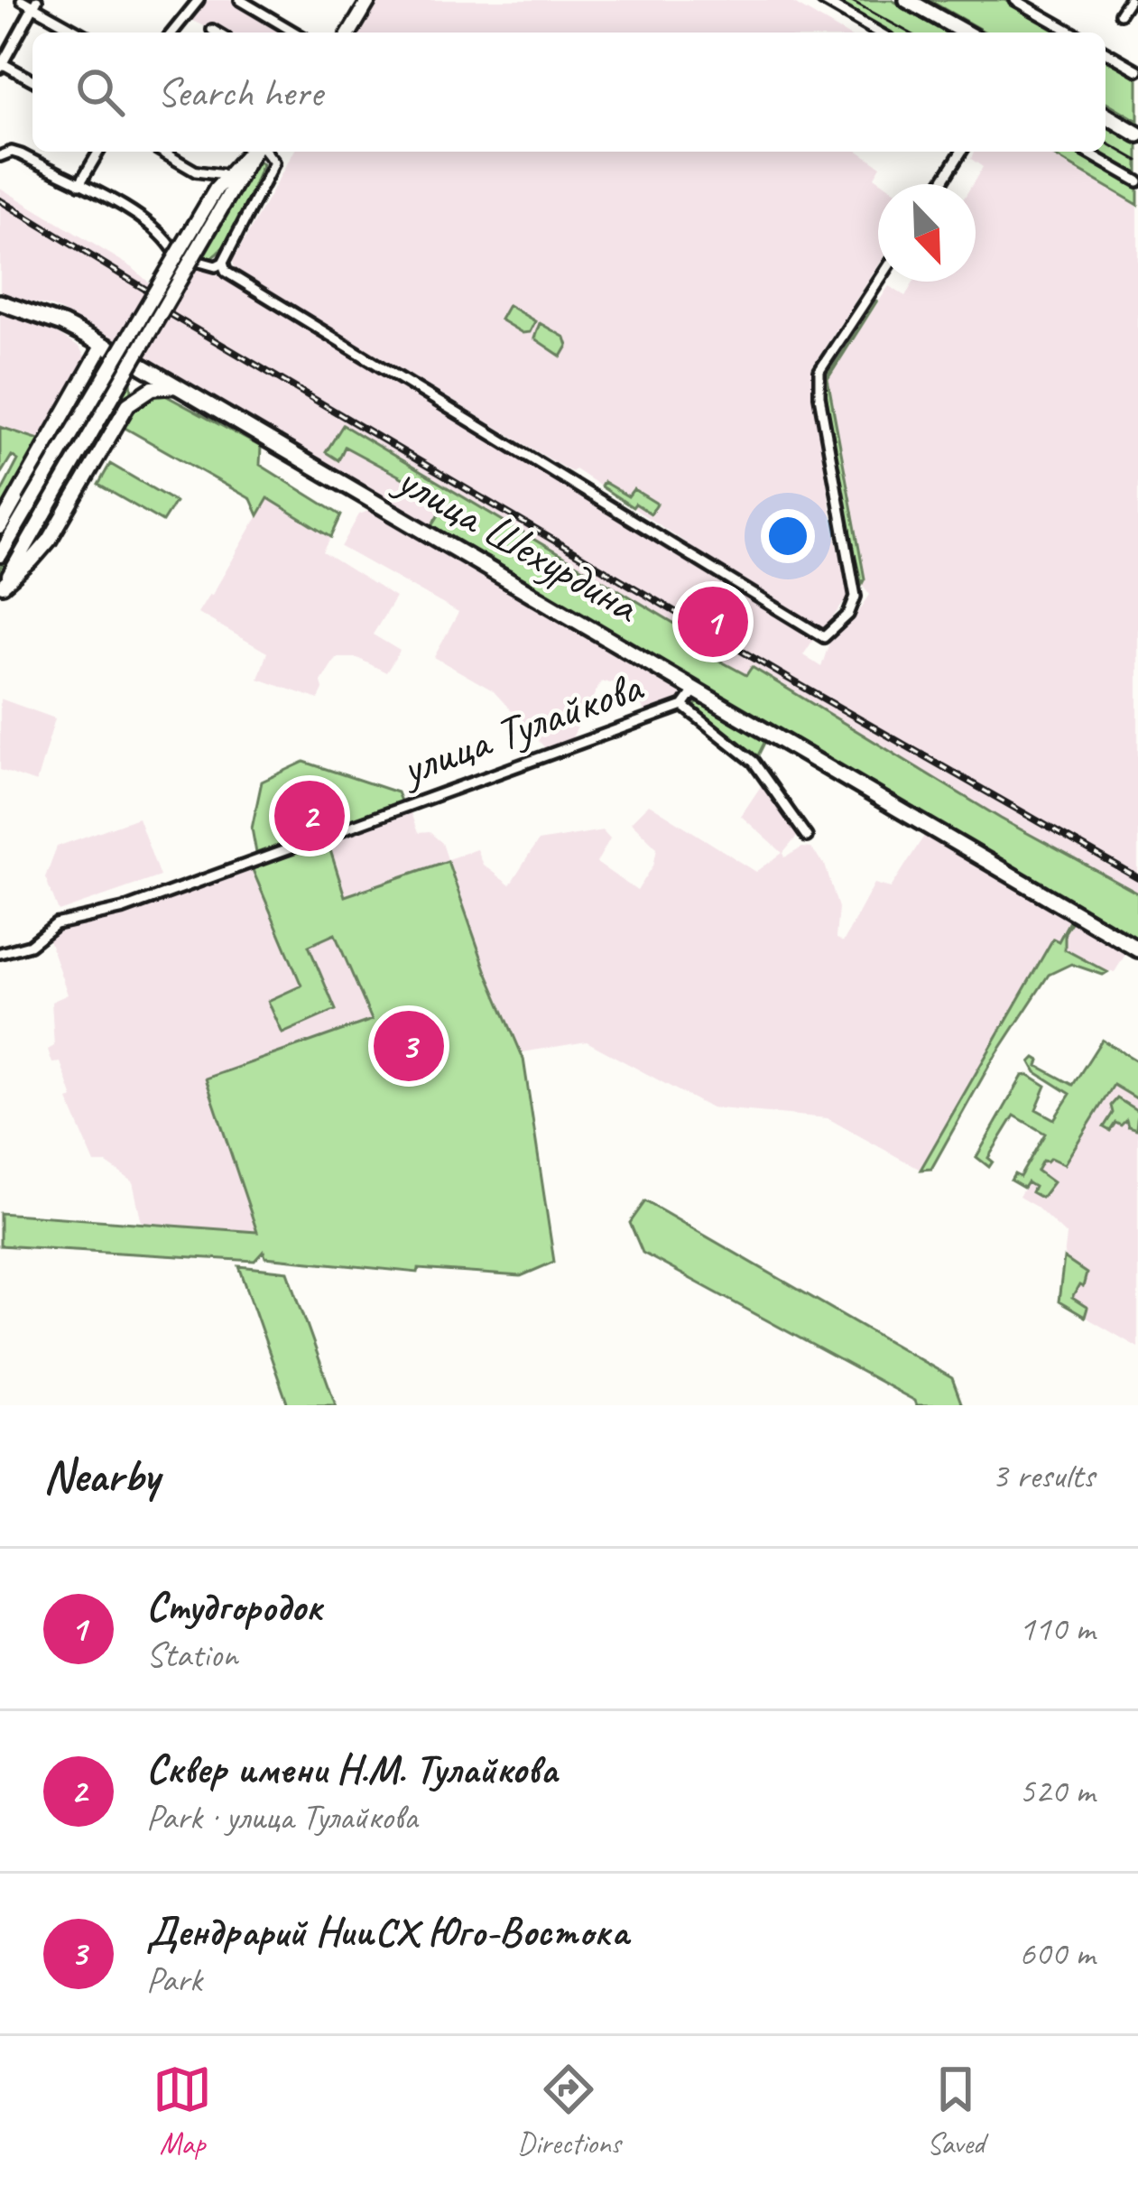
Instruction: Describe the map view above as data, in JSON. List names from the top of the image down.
{
  "streets": {
    "main road": ["улица Шехурдина"],
    "street": ["улица Тулайкова"]
  },
  "crossings": [
    ["улица Шехурдина", "улица Тулайкова"]
  ],
  "north": "bottom right",
  "page": {
    "search": "Search here",
    "pins": ["1", "2", "3"],
    "heading": ["Nearby", "3 results"],
    "list": [
      {
        "mark": "1",
        "name": "Студгородок",
        "note": "Station",
        "value": "110 m"
      },
      {
        "mark": "2",
        "name": "Сквер имени Н.М. Тулайкова",
        "note": "Park · улица Тулайкова",
        "value": "520 m"
      },
      {
        "mark": "3",
        "name": "Дендрарий НииСХ Юго-Востока",
        "note": "Park",
        "value": "600 m"
      }
    ],
    "nav": ["Map", "Directions", "Saved"]
  }
}
